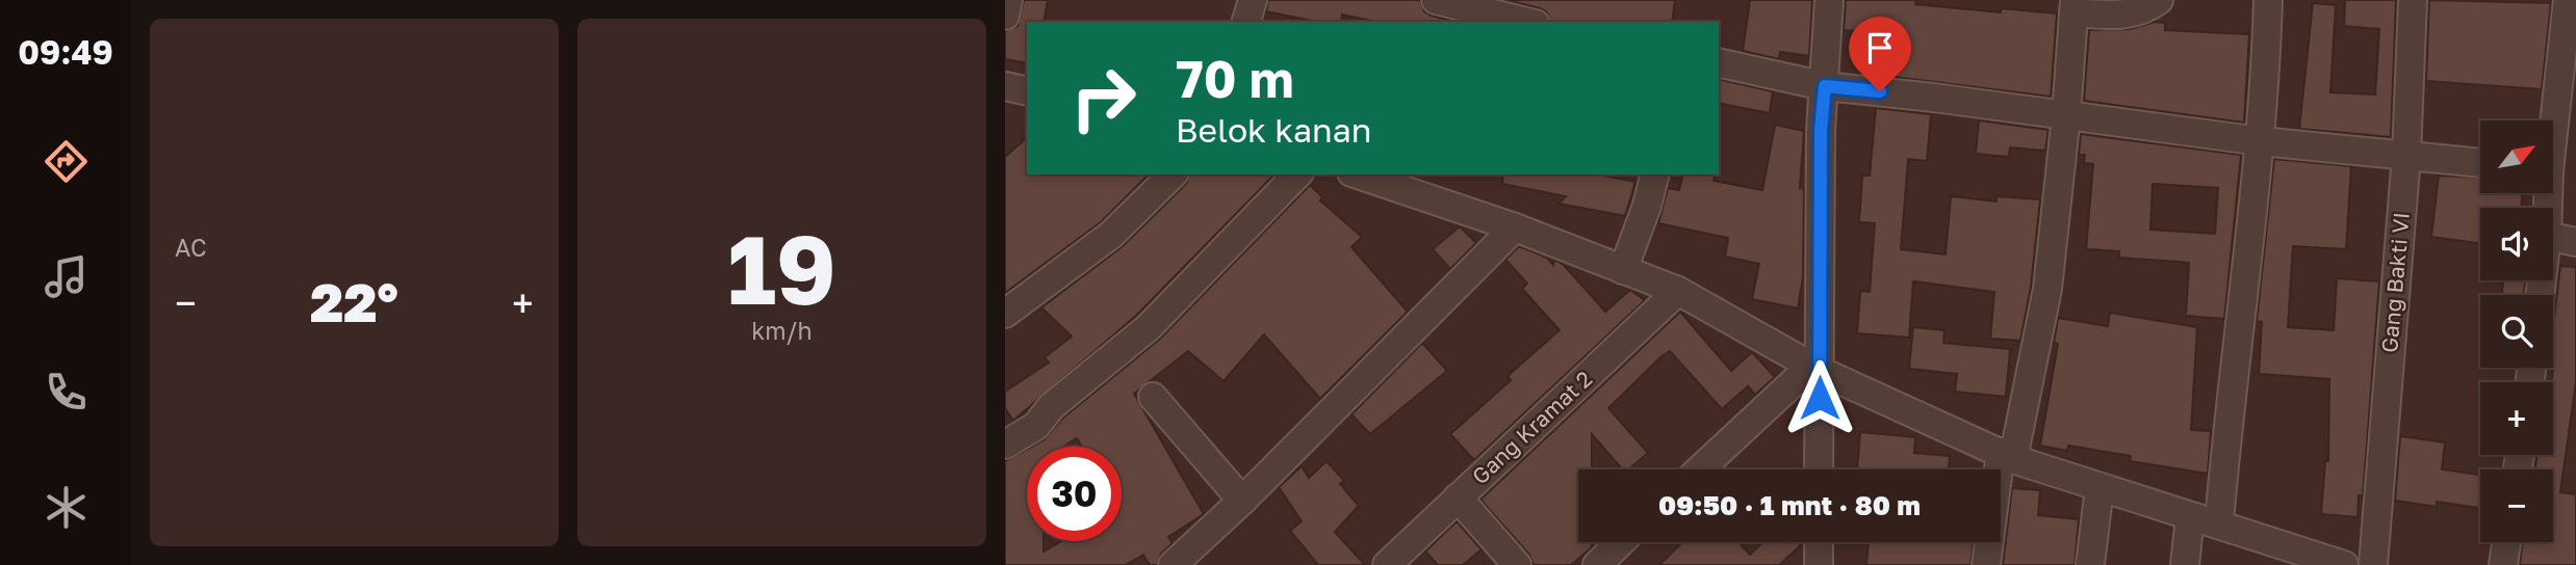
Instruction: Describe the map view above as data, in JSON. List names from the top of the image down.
{
  "streets": {
    "street": ["Gang Bakti VI", "Gang Kramat 2"]
  },
  "north": "top right",
  "page": {
    "tabs": "09:49",
    "tile": [
      "AC",
      ["19", "km/h"]
    ],
    "turn": ["70 m", "Belok kanan"],
    "map_buttons": ["+", "−"],
    "heat": ["−", "22°", "+"],
    "limit": "30",
    "trip": "09:50 · 1 mnt · 80 m"
  }
}
